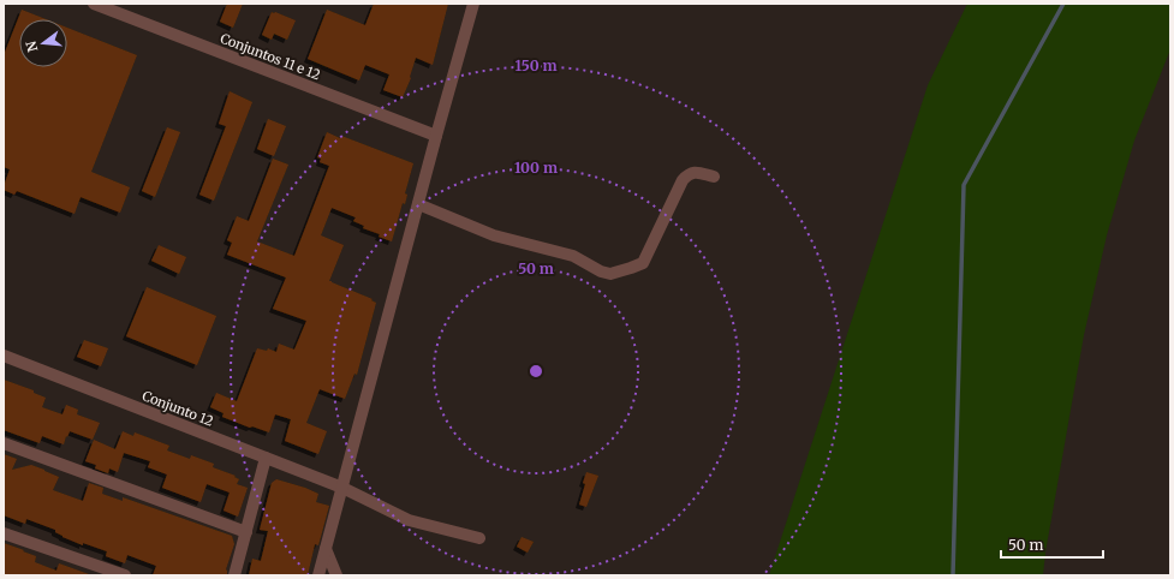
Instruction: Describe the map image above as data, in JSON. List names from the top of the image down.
{
  "streets": {
    "street": ["Conjuntos 11 e 12", "Conjunto 12"]
  },
  "scale_bar": "50 m",
  "north": "left",
  "rings": ["150 m", "100 m", "50 m"]
}
